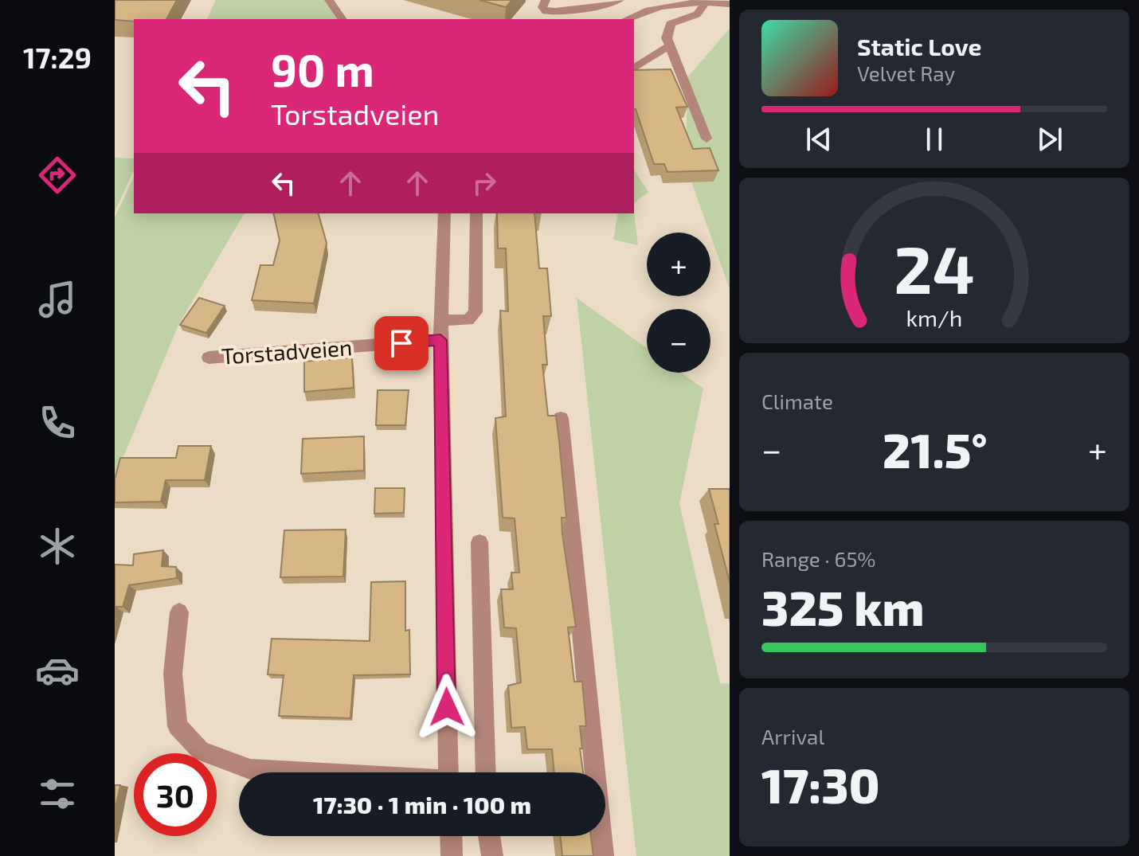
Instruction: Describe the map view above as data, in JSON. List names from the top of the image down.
{
  "streets": {
    "street": ["Torstadveien"]
  },
  "page": {
    "tabs": "17:29",
    "turn": ["90 m", "Torstadveien"],
    "song": ["Static Love", "Velvet Ray"],
    "map_buttons": ["+", "−"],
    "tile": [
      "Climate",
      ["Range · 65%", "325 km"],
      ["Arrival", "17:30"]
    ],
    "heat": ["−", "21.5°", "+"],
    "limit": "30",
    "trip": "17:30 · 1 min · 100 m",
    "gauge": ["24", "km/h"]
  }
}
